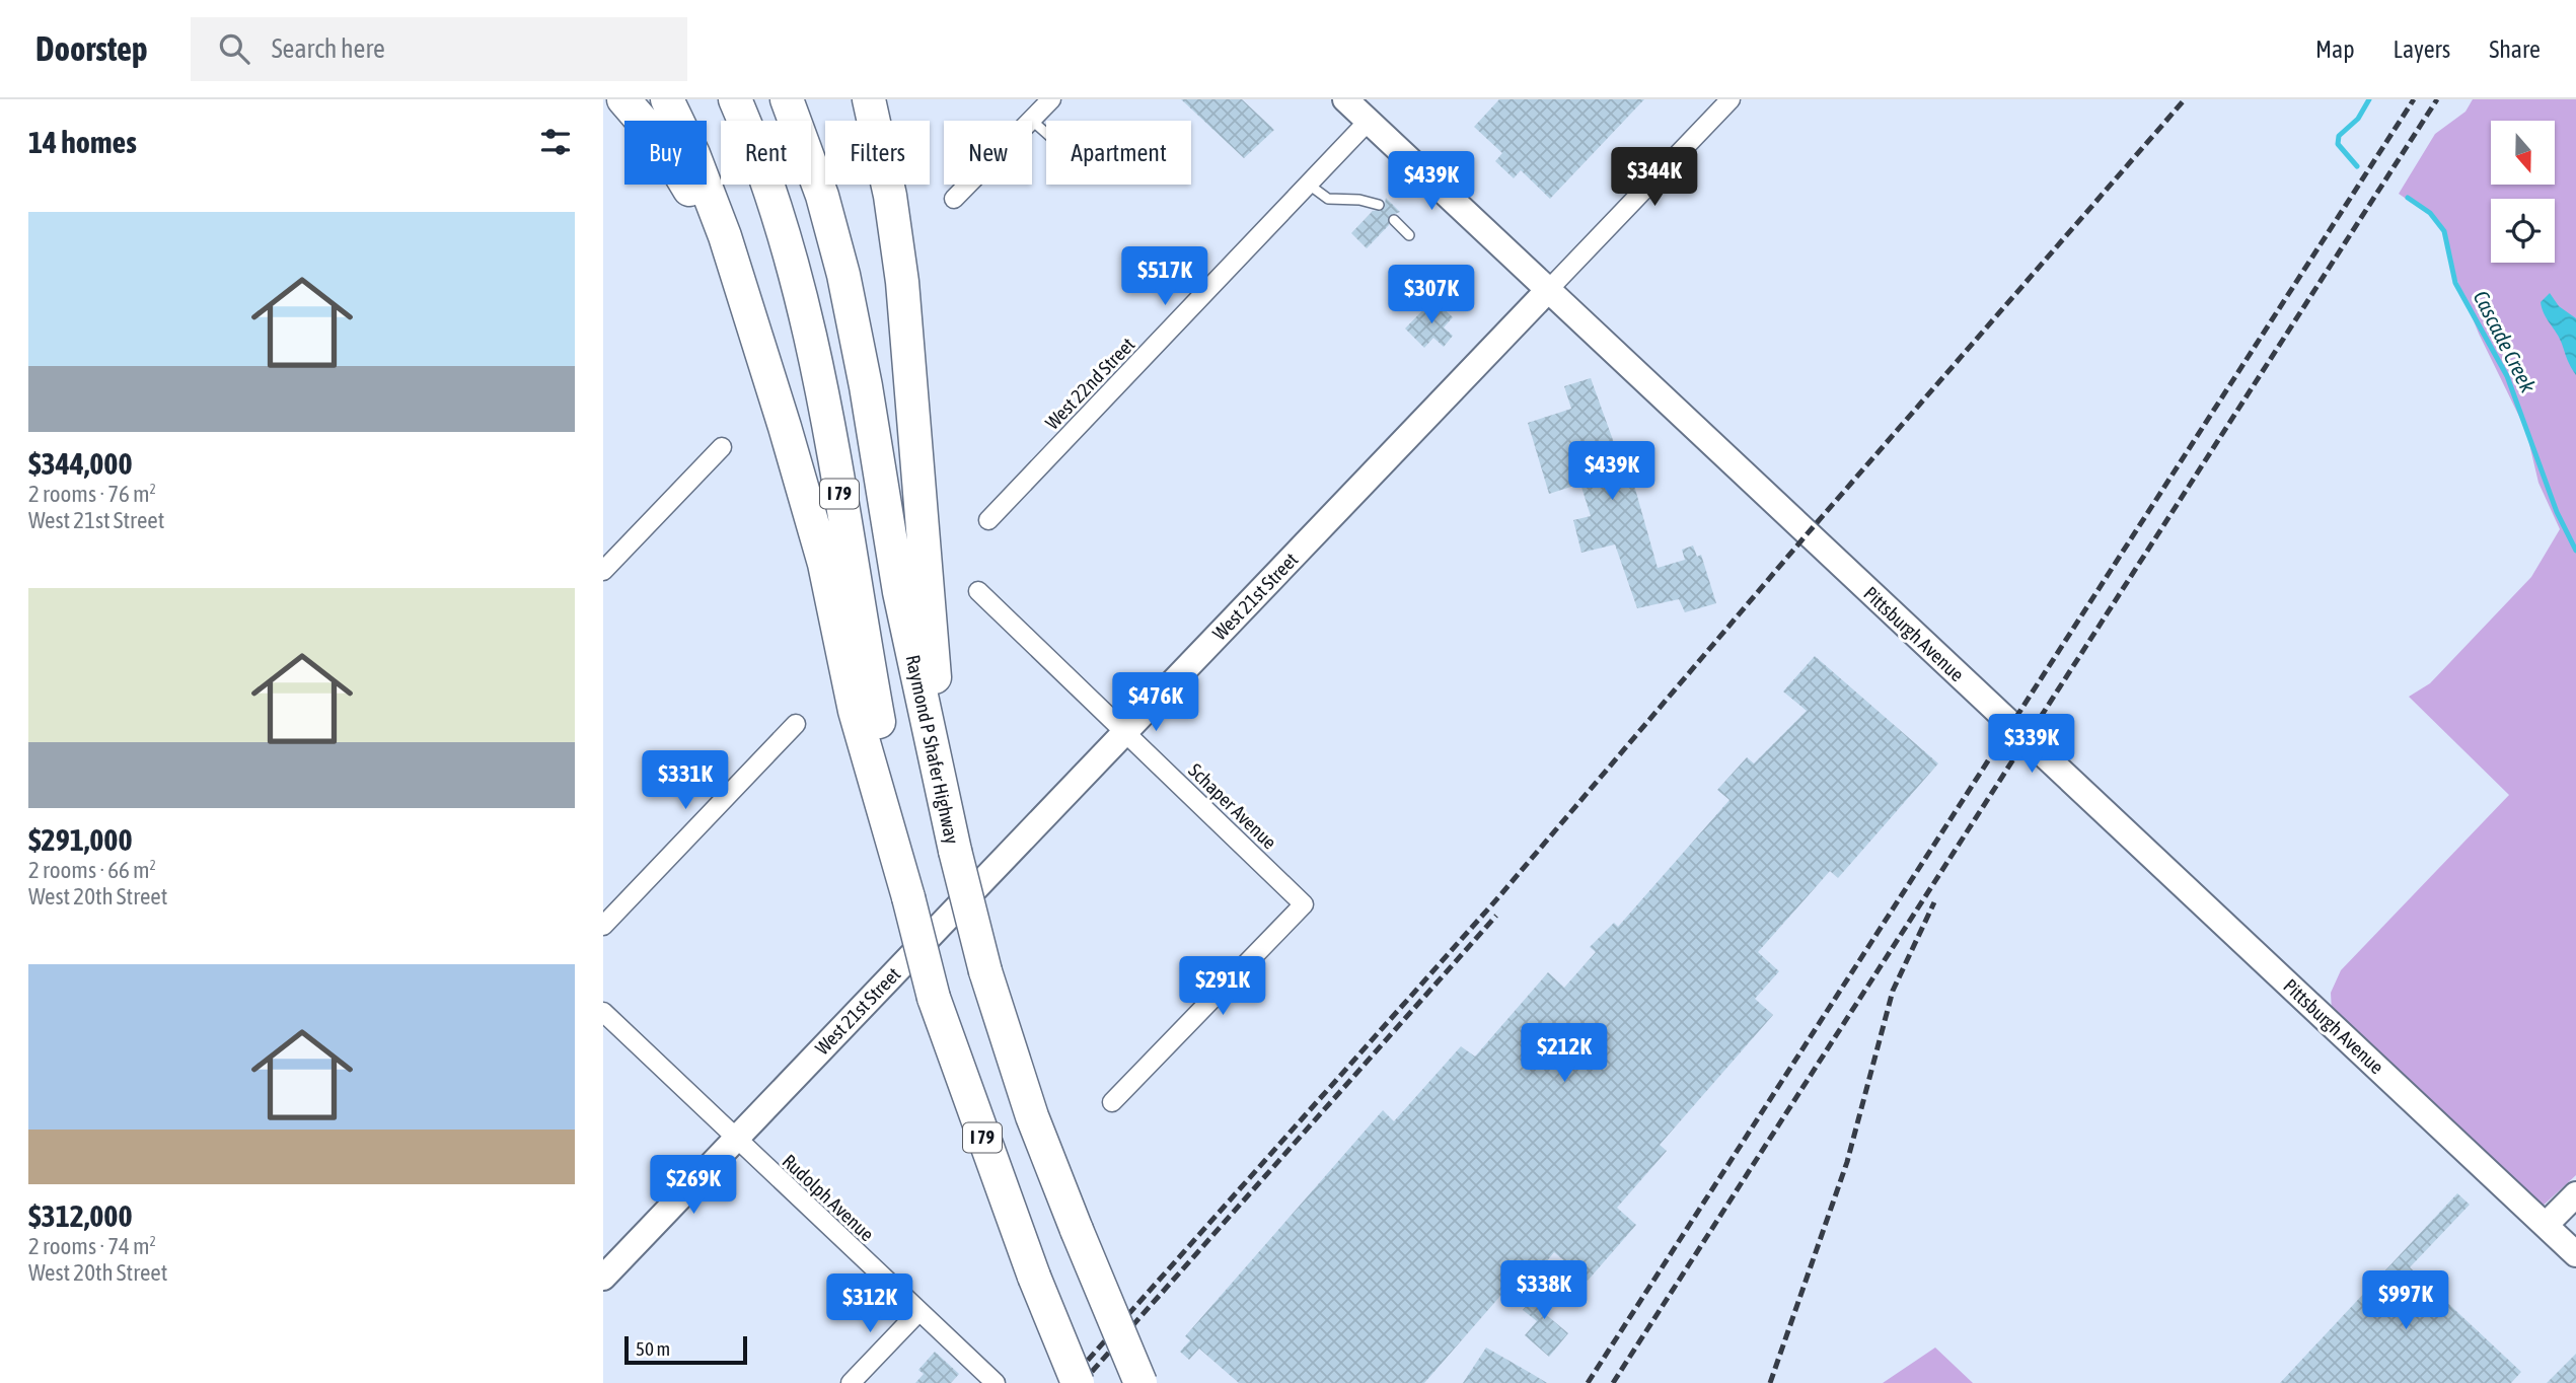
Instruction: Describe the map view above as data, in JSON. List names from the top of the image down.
{
  "streets": {
    "highway": ["I 79", "Raymond P Shafer Highway"],
    "street": [
      "West 22nd Street",
      "West 21st Street",
      "Pittsburgh Avenue",
      "Schaper Avenue",
      "Rudolph Avenue"
    ]
  },
  "crossings": [
    ["West 22nd Street", "Pittsburgh Avenue"],
    ["West 21st Street", "Pittsburgh Avenue"],
    ["West 21st Street", "Schaper Avenue"],
    ["West 21st Street", "Rudolph Avenue"]
  ],
  "water": ["Cascade Creek"],
  "scale_bar": "50 m",
  "north": "bottom",
  "page": {
    "header": "Doorstep",
    "search": "Search here",
    "nav": ["Map", "Layers", "Share"],
    "heading": "14 homes",
    "chip": [
      "Buy",
      "Rent",
      "Filters",
      "New",
      "Apartment"
    ],
    "price": [
      "$344K",
      "$439K",
      "$517K",
      "$307K",
      "$439K",
      "$476K",
      "$339K",
      "$331K",
      "$291K",
      "$212K",
      "$269K",
      "$338K",
      "$997K",
      "$312K"
    ],
    "list": [
      {
        "name": "$344,000",
        "note": "2 rooms · 76 m² · West 21st Street"
      },
      {
        "name": "$291,000",
        "note": "2 rooms · 66 m² · West 20th Street"
      },
      {
        "name": "$312,000",
        "note": "2 rooms · 74 m² · West 20th Street"
      }
    ],
    "scale": "50 m"
  }
}
